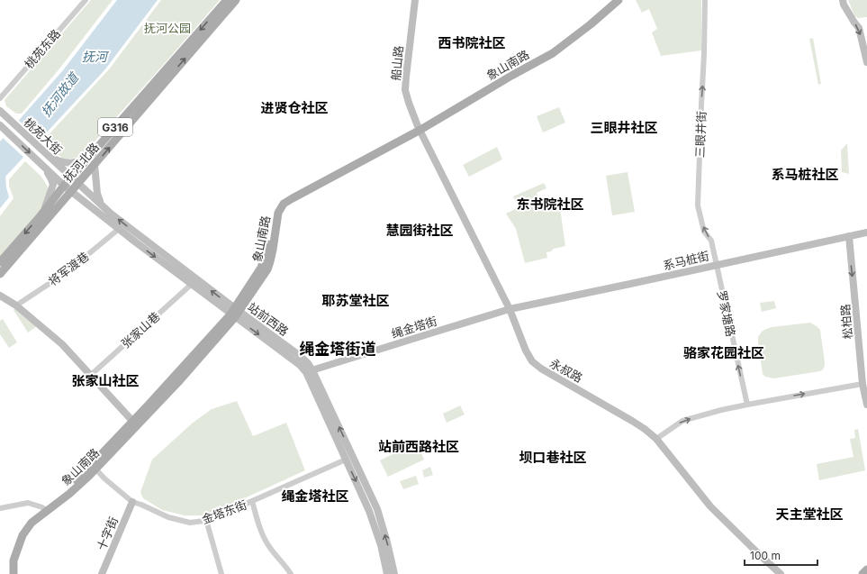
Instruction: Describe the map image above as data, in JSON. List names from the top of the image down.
{
  "streets": {
    "main road": [
      "船山路",
      "象山南路",
      "G316",
      "桃苑大街",
      "抚河北路",
      "系马桩街",
      "站前西路",
      "松柏路",
      "绳金塔街",
      "永叔路",
      "十字街"
    ],
    "street": [
      "桃苑东路",
      "三眼井街",
      "将军渡巷",
      "罗家塘路",
      "张家山巷",
      "金塔东街"
    ]
  },
  "crossings": [
    ["船山路", "象山南路"],
    ["船山路", "永叔路"],
    ["象山南路", "站前西路"],
    ["象山南路", "永叔路"],
    ["象山南路", "金塔东街"],
    ["三眼井街", "系马桩街"],
    ["三眼井街", "罗家塘路"],
    ["桃苑大街", "抚河北路"],
    ["桃苑大街", "站前西路"],
    ["抚河北路", "站前西路"],
    ["系马桩街", "罗家塘路"],
    ["系马桩街", "松柏路"],
    ["系马桩街", "绳金塔街"],
    ["系马桩街", "永叔路"],
    ["将军渡巷", "站前西路"],
    ["站前西路", "绳金塔街"],
    ["站前西路", "张家山巷"],
    ["站前西路", "金塔东街"],
    ["绳金塔街", "永叔路"],
    ["金塔东街", "十字街"]
  ],
  "one_way": ["三眼井街", "罗家塘路", "松柏路"],
  "districts": [
    "西书院社区",
    "进贤仓社区",
    "三眼井社区",
    "系马桩社区",
    "东书院社区",
    "慧园街社区",
    "耶苏堂社区",
    "绳金塔街道",
    "骆家花园社区",
    "张家山社区",
    "站前西路社区",
    "坝口巷社区",
    "绳金塔社区",
    "天主堂社区"
  ],
  "water": ["抚河", "抚河故道"],
  "parks": ["抚河公园"],
  "scale_bar": "100 m"
}
